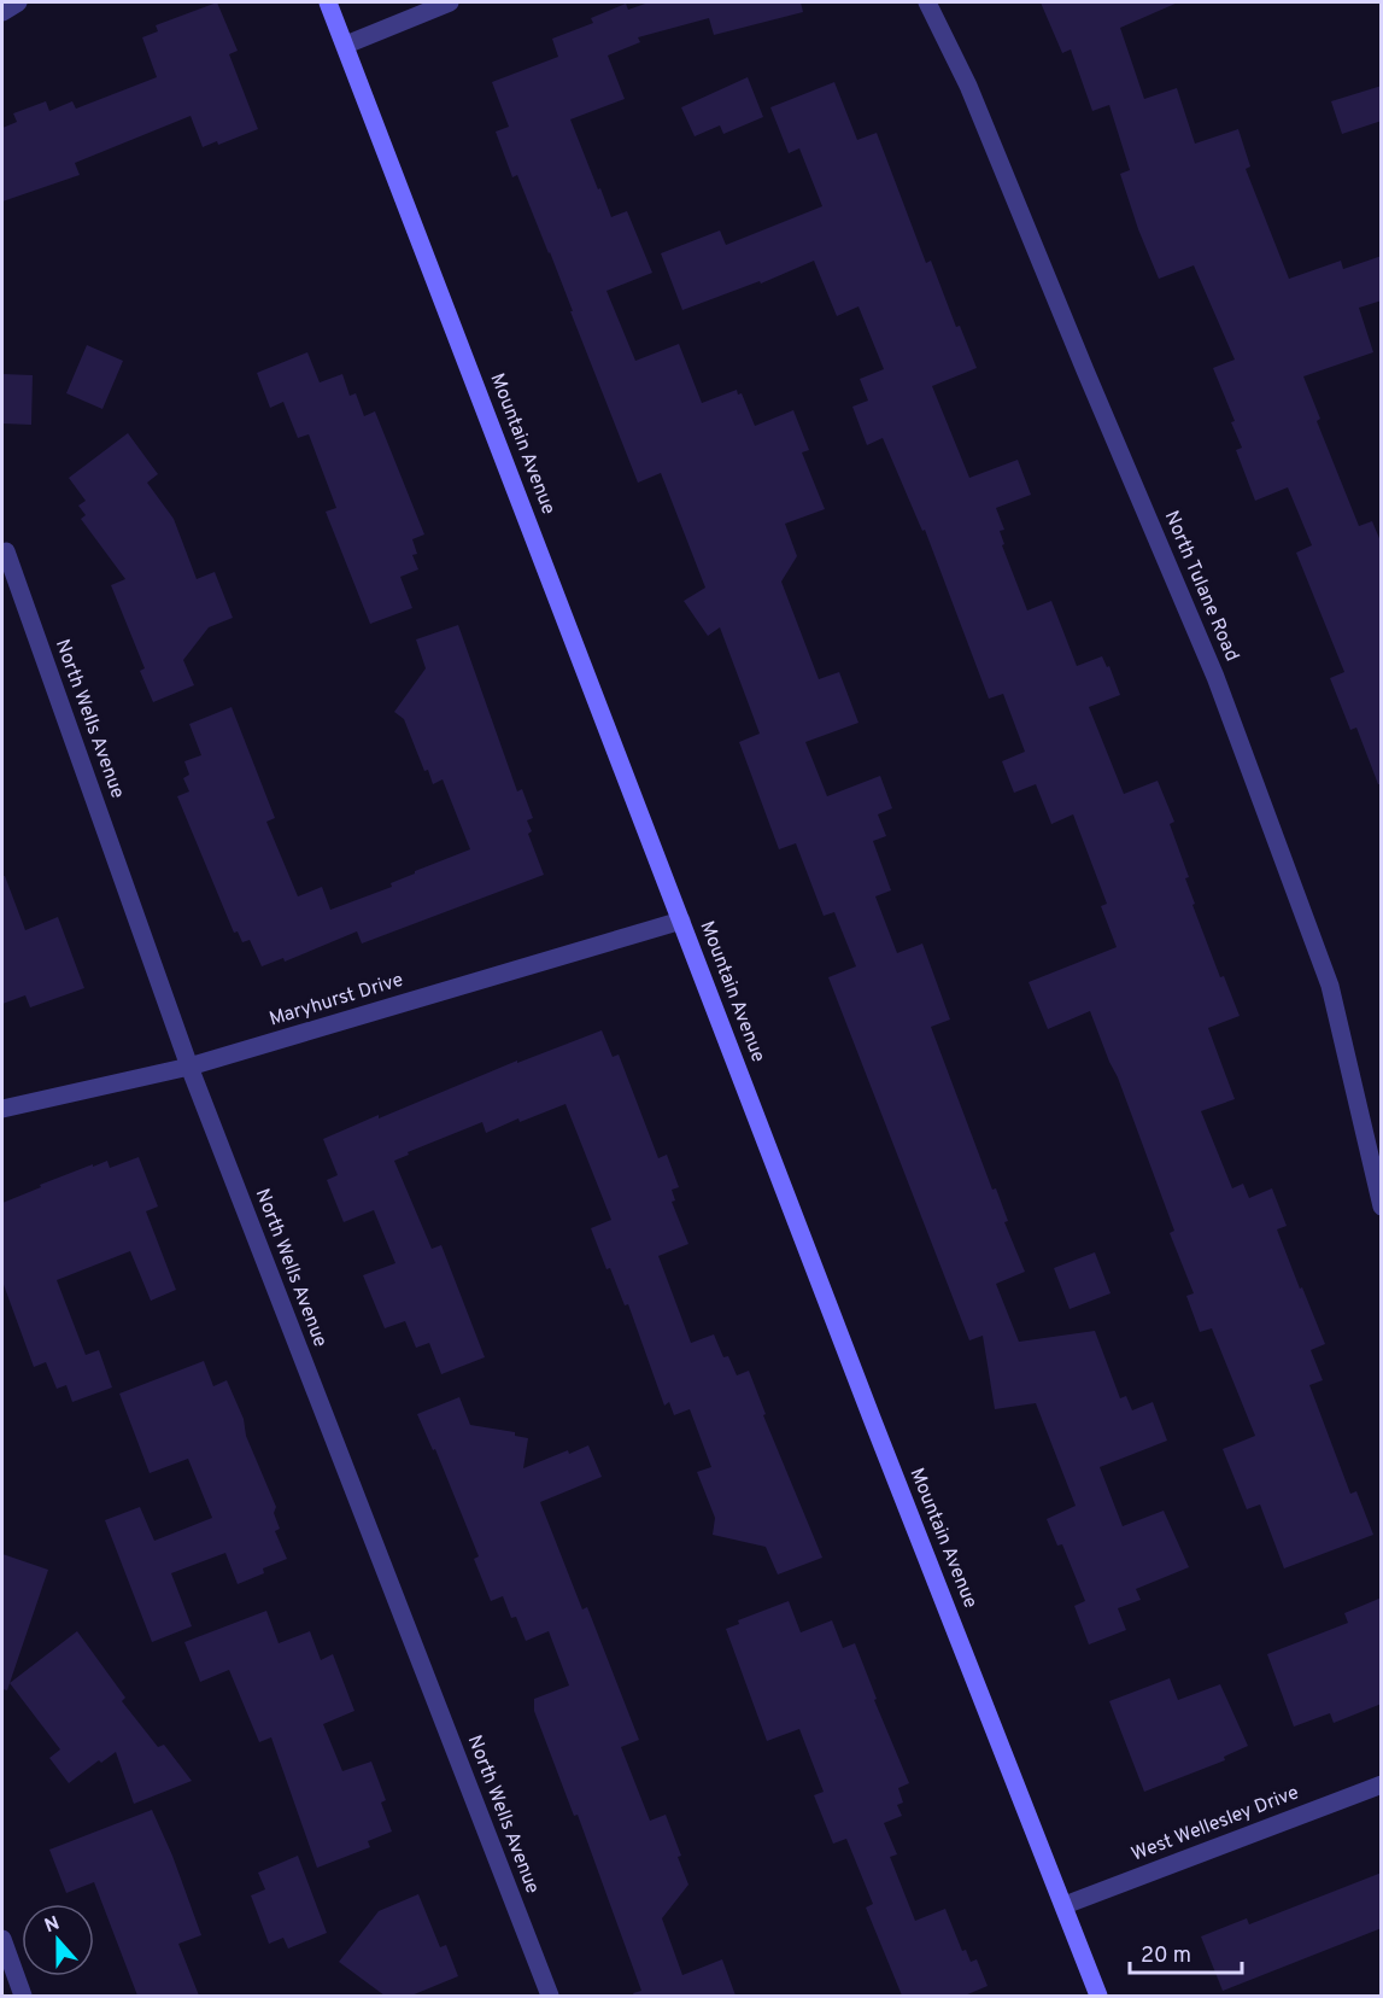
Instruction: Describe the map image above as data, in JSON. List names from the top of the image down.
{
  "streets": {
    "main road": ["Mountain Avenue"],
    "street": [
      "North Tulane Road",
      "North Wells Avenue",
      "Maryhurst Drive",
      "West Wellesley Drive"
    ]
  },
  "crossings": [
    ["Mountain Avenue", "Maryhurst Drive"],
    ["Mountain Avenue", "West Wellesley Drive"],
    ["North Wells Avenue", "Maryhurst Drive"]
  ],
  "scale_bar": "20 m",
  "north": "top"
}
